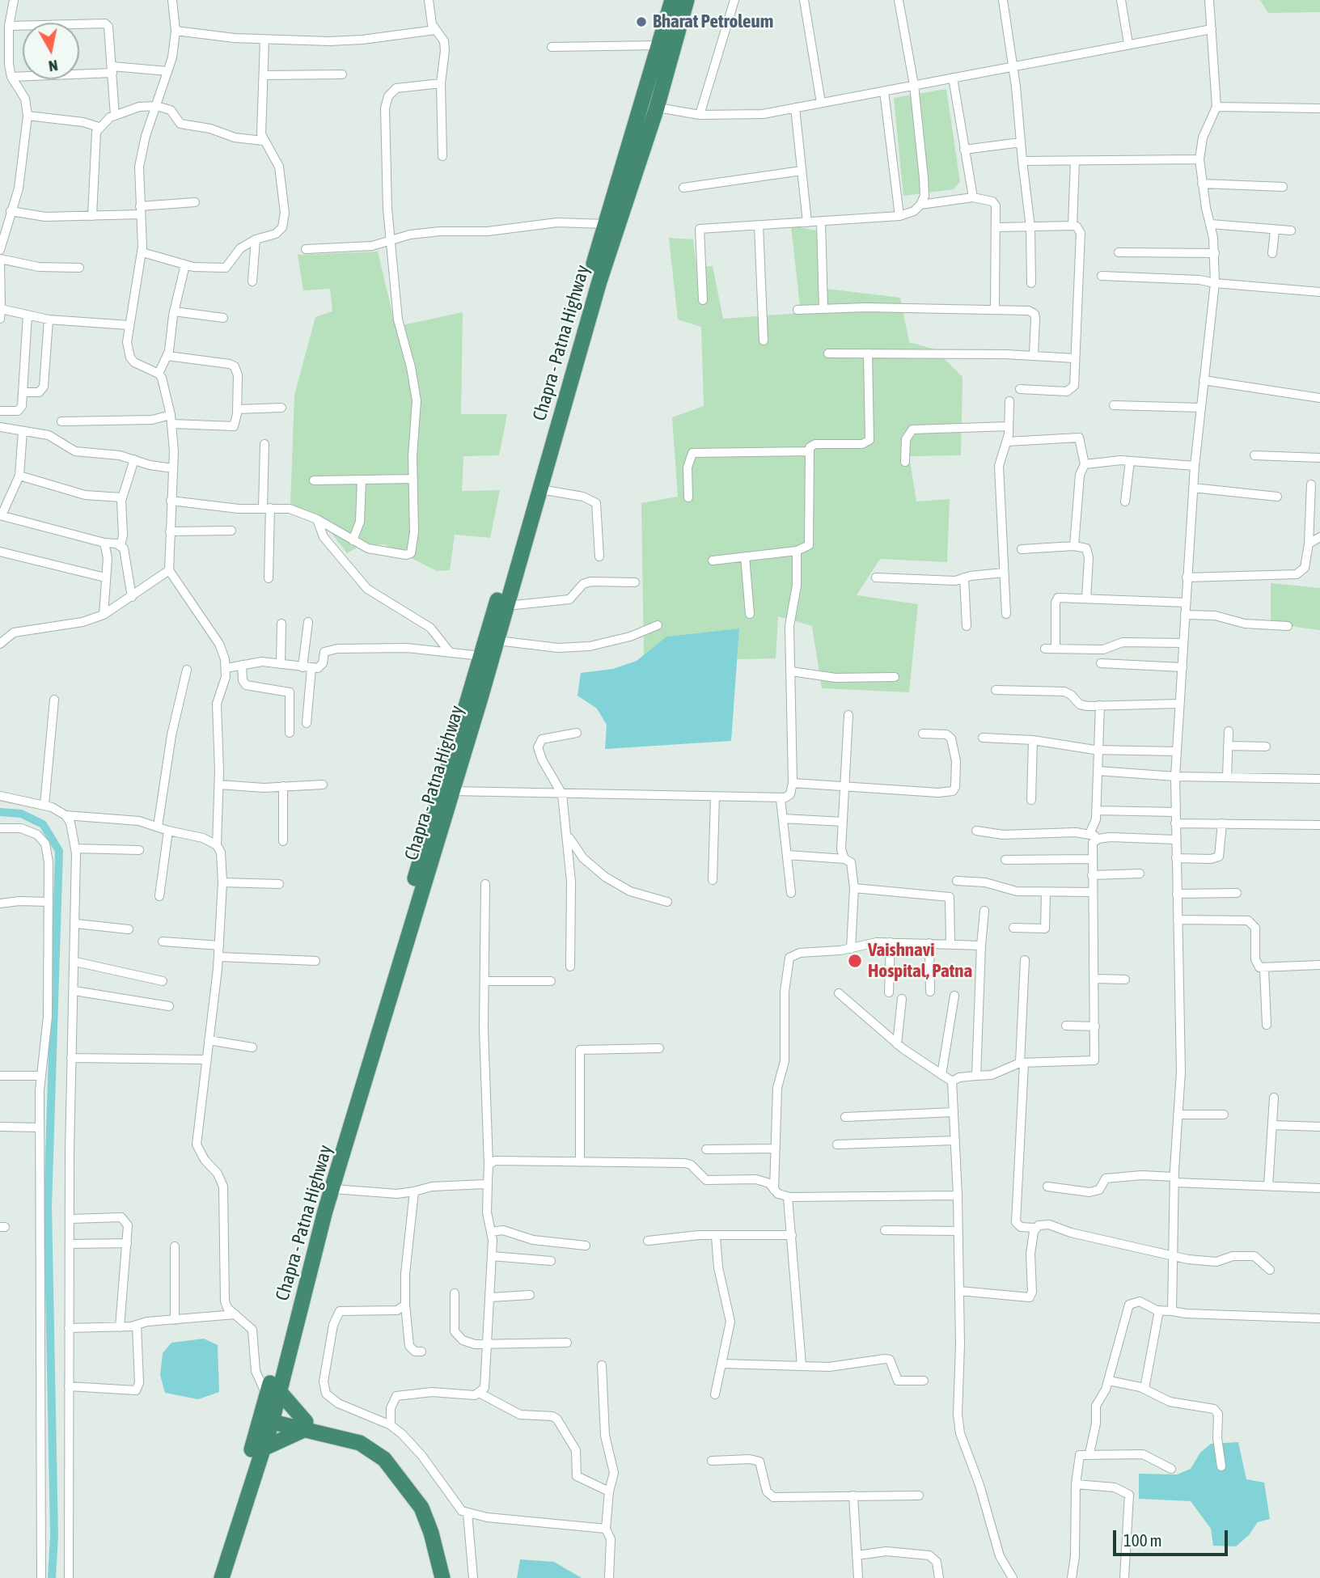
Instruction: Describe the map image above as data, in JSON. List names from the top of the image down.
{
  "streets": {
    "highway": ["Chapra - Patna Highway"]
  },
  "places": ["Bharat Petroleum", "Vaishnavi Hospital, Patna"],
  "scale_bar": "100 m",
  "north": "bottom"
}
